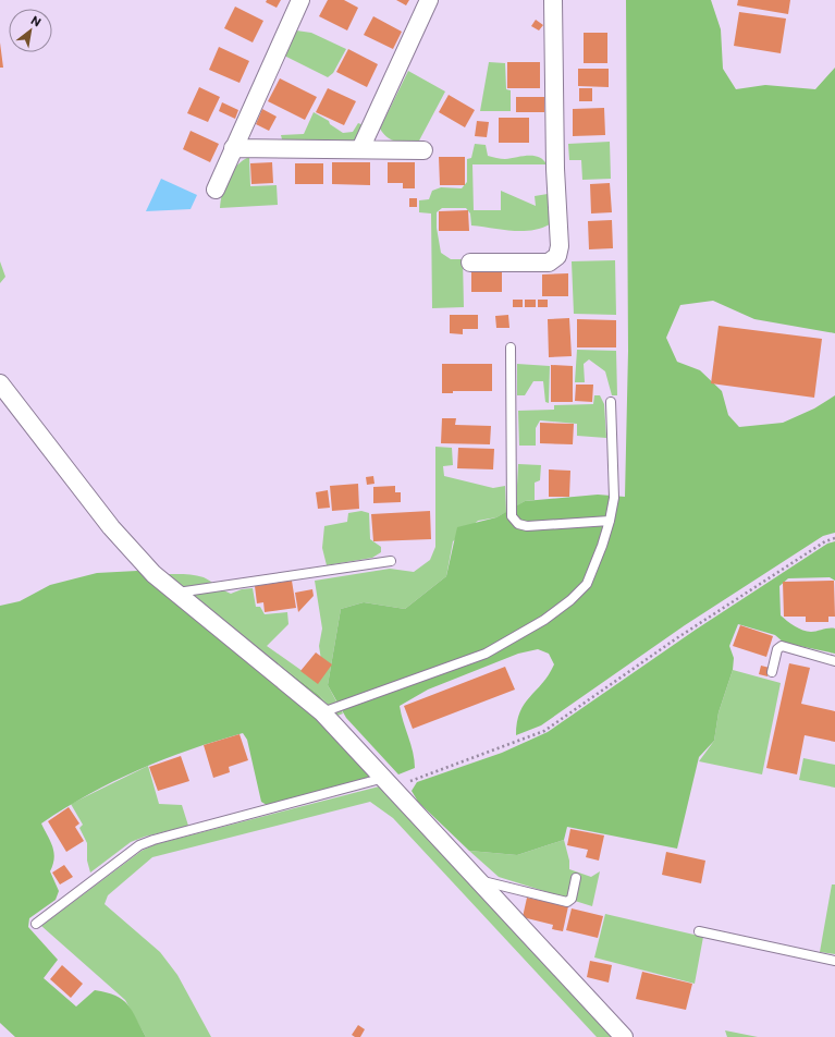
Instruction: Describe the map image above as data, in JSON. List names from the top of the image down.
{
  "north": "top right"
}
